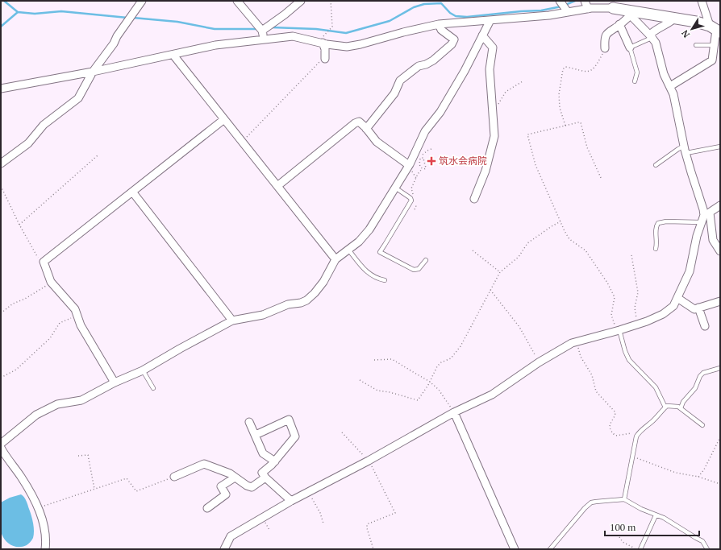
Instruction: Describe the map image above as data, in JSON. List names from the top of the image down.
{
  "places": {
    "health": ["筑水会病院"]
  },
  "scale_bar": "100 m",
  "north": "bottom left"
}
